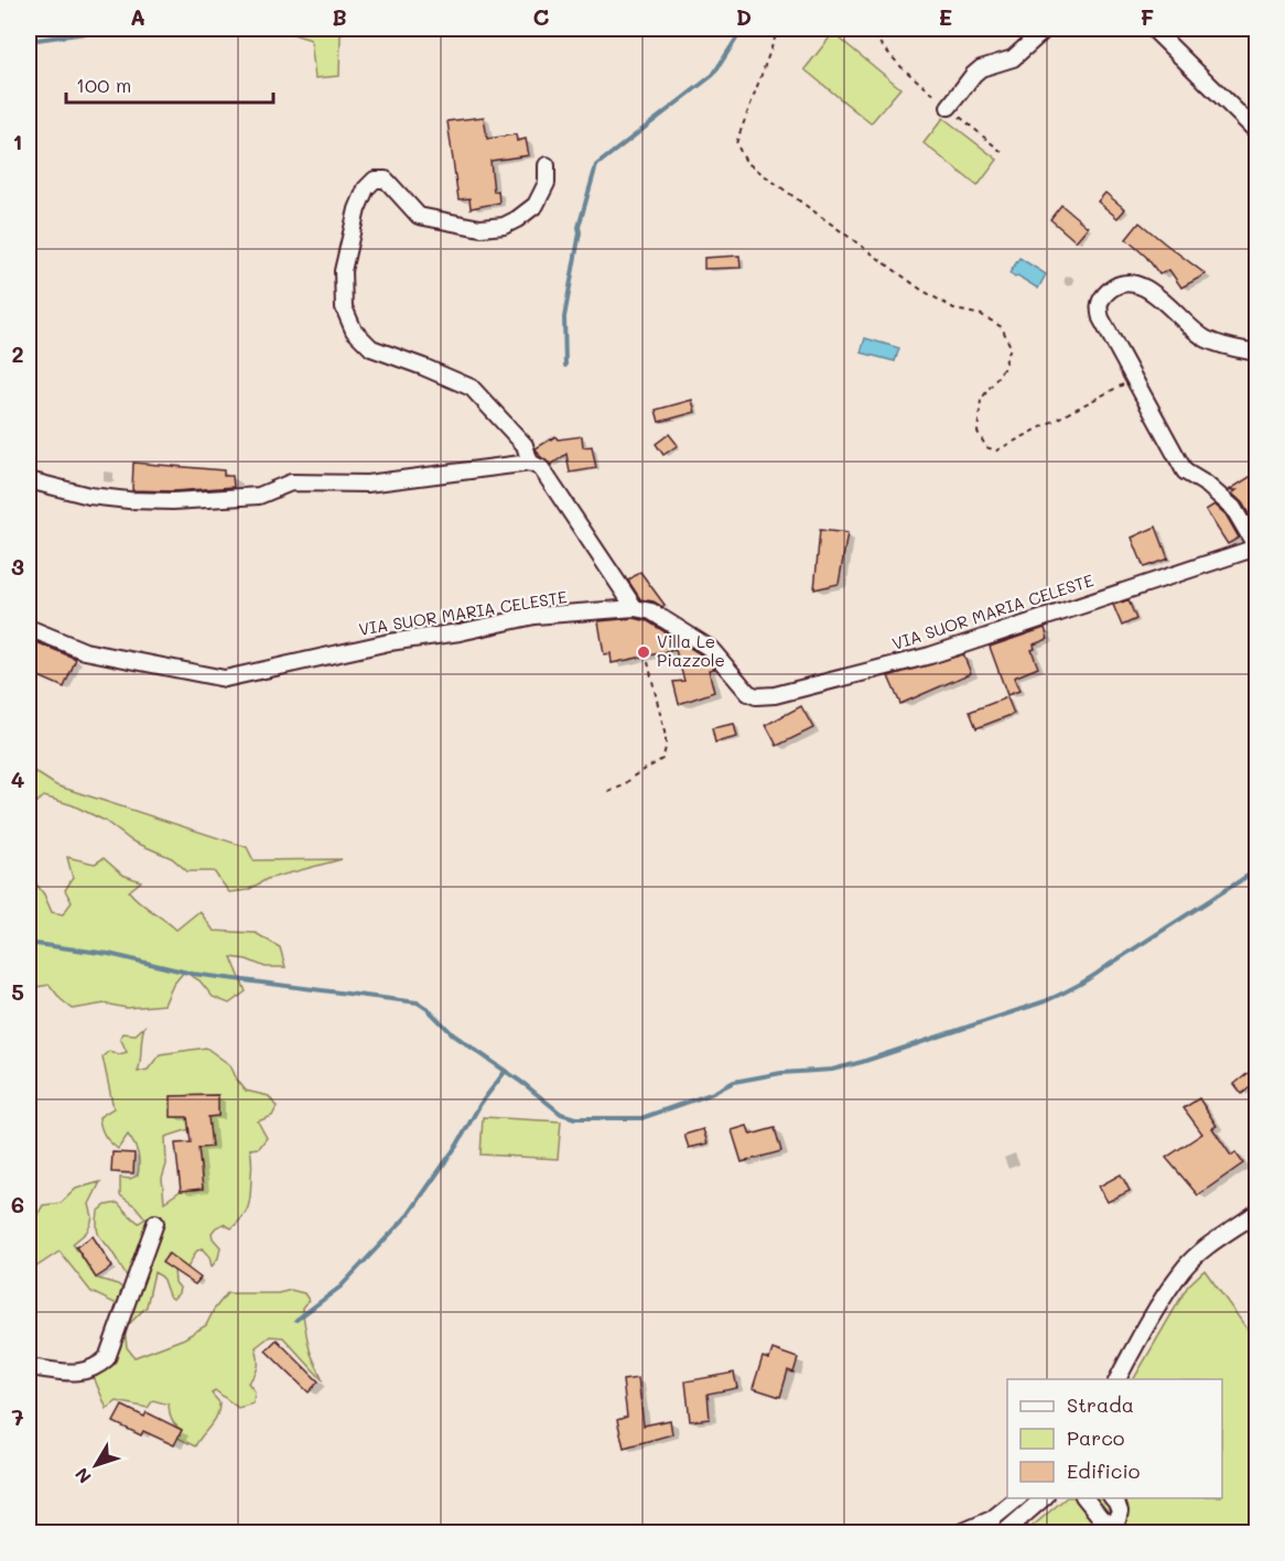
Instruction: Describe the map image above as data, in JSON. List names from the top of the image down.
{
  "streets": {
    "street": ["VIA SUOR MARIA CELESTE"]
  },
  "places": ["Villa Le Piazzole"],
  "legend": ["Strada", "Parco", "Edificio"],
  "scale_bar": "100 m",
  "north": "bottom left",
  "grid": {
    "columns": [
      "A",
      "B",
      "C",
      "D",
      "E",
      "F"
    ],
    "rows": [
      "1",
      "2",
      "3",
      "4",
      "5",
      "6",
      "7"
    ]
  }
}
